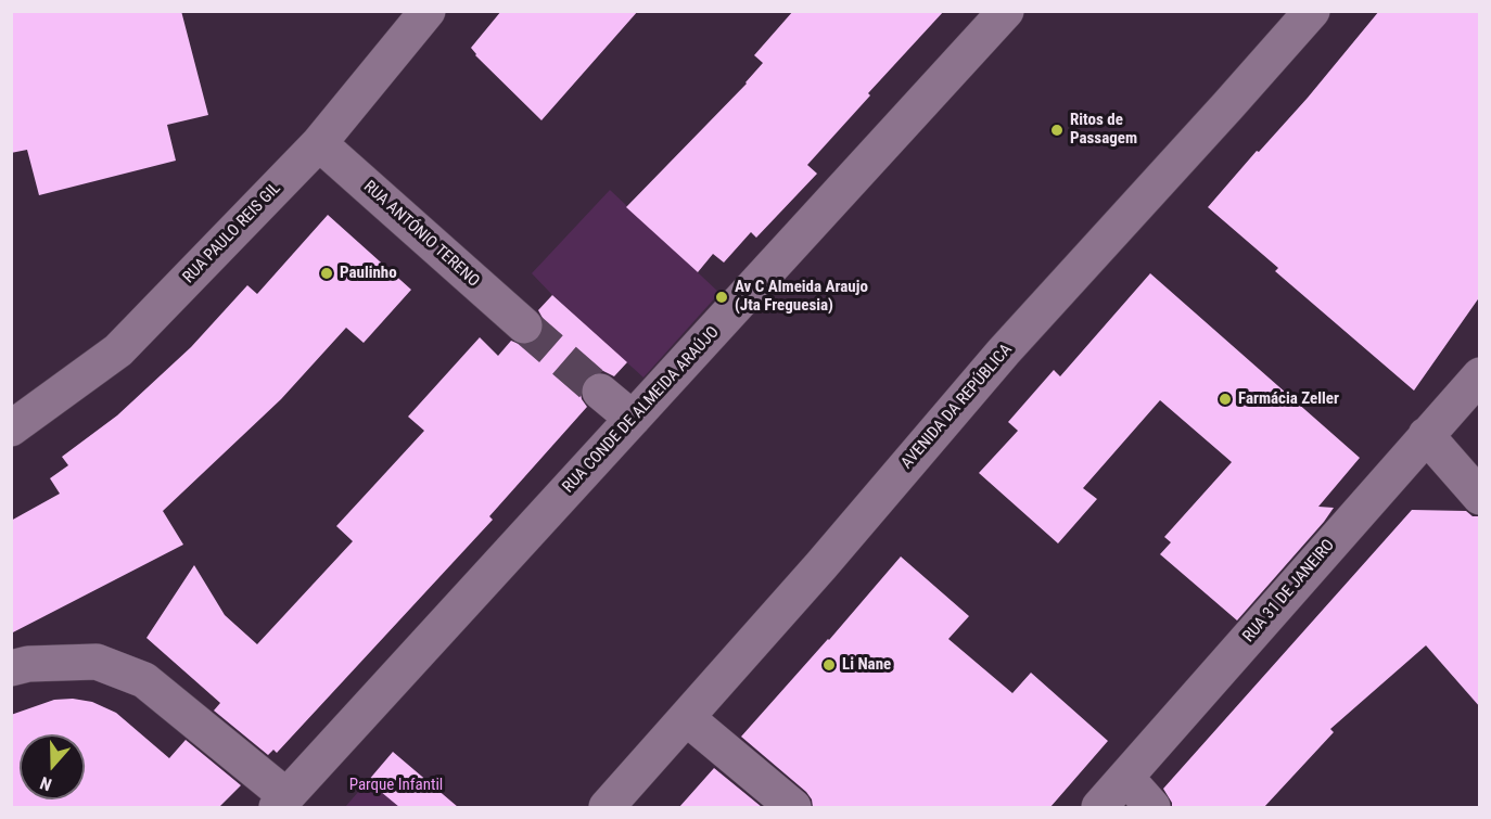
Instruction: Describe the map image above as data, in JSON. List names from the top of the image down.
{
  "streets": {
    "street": [
      "RUA PAULO REIS GIL",
      "RUA ANTÓNIO TERENO",
      "AVENIDA DA REPÚBLICA",
      "RUA CONDE DE ALMEIDA ARAÚJO",
      "RUA 31 DE JANEIRO"
    ]
  },
  "crossings": [
    ["RUA PAULO REIS GIL", "RUA ANTÓNIO TERENO"]
  ],
  "parks": ["Parque Infantil"],
  "places": [
    "Ritos de Passagem",
    "Paulinho",
    "Av C Almeida Araujo (Jta Freguesia)",
    "Farmácia Zeller",
    "Li Nane"
  ],
  "north": "bottom"
}
